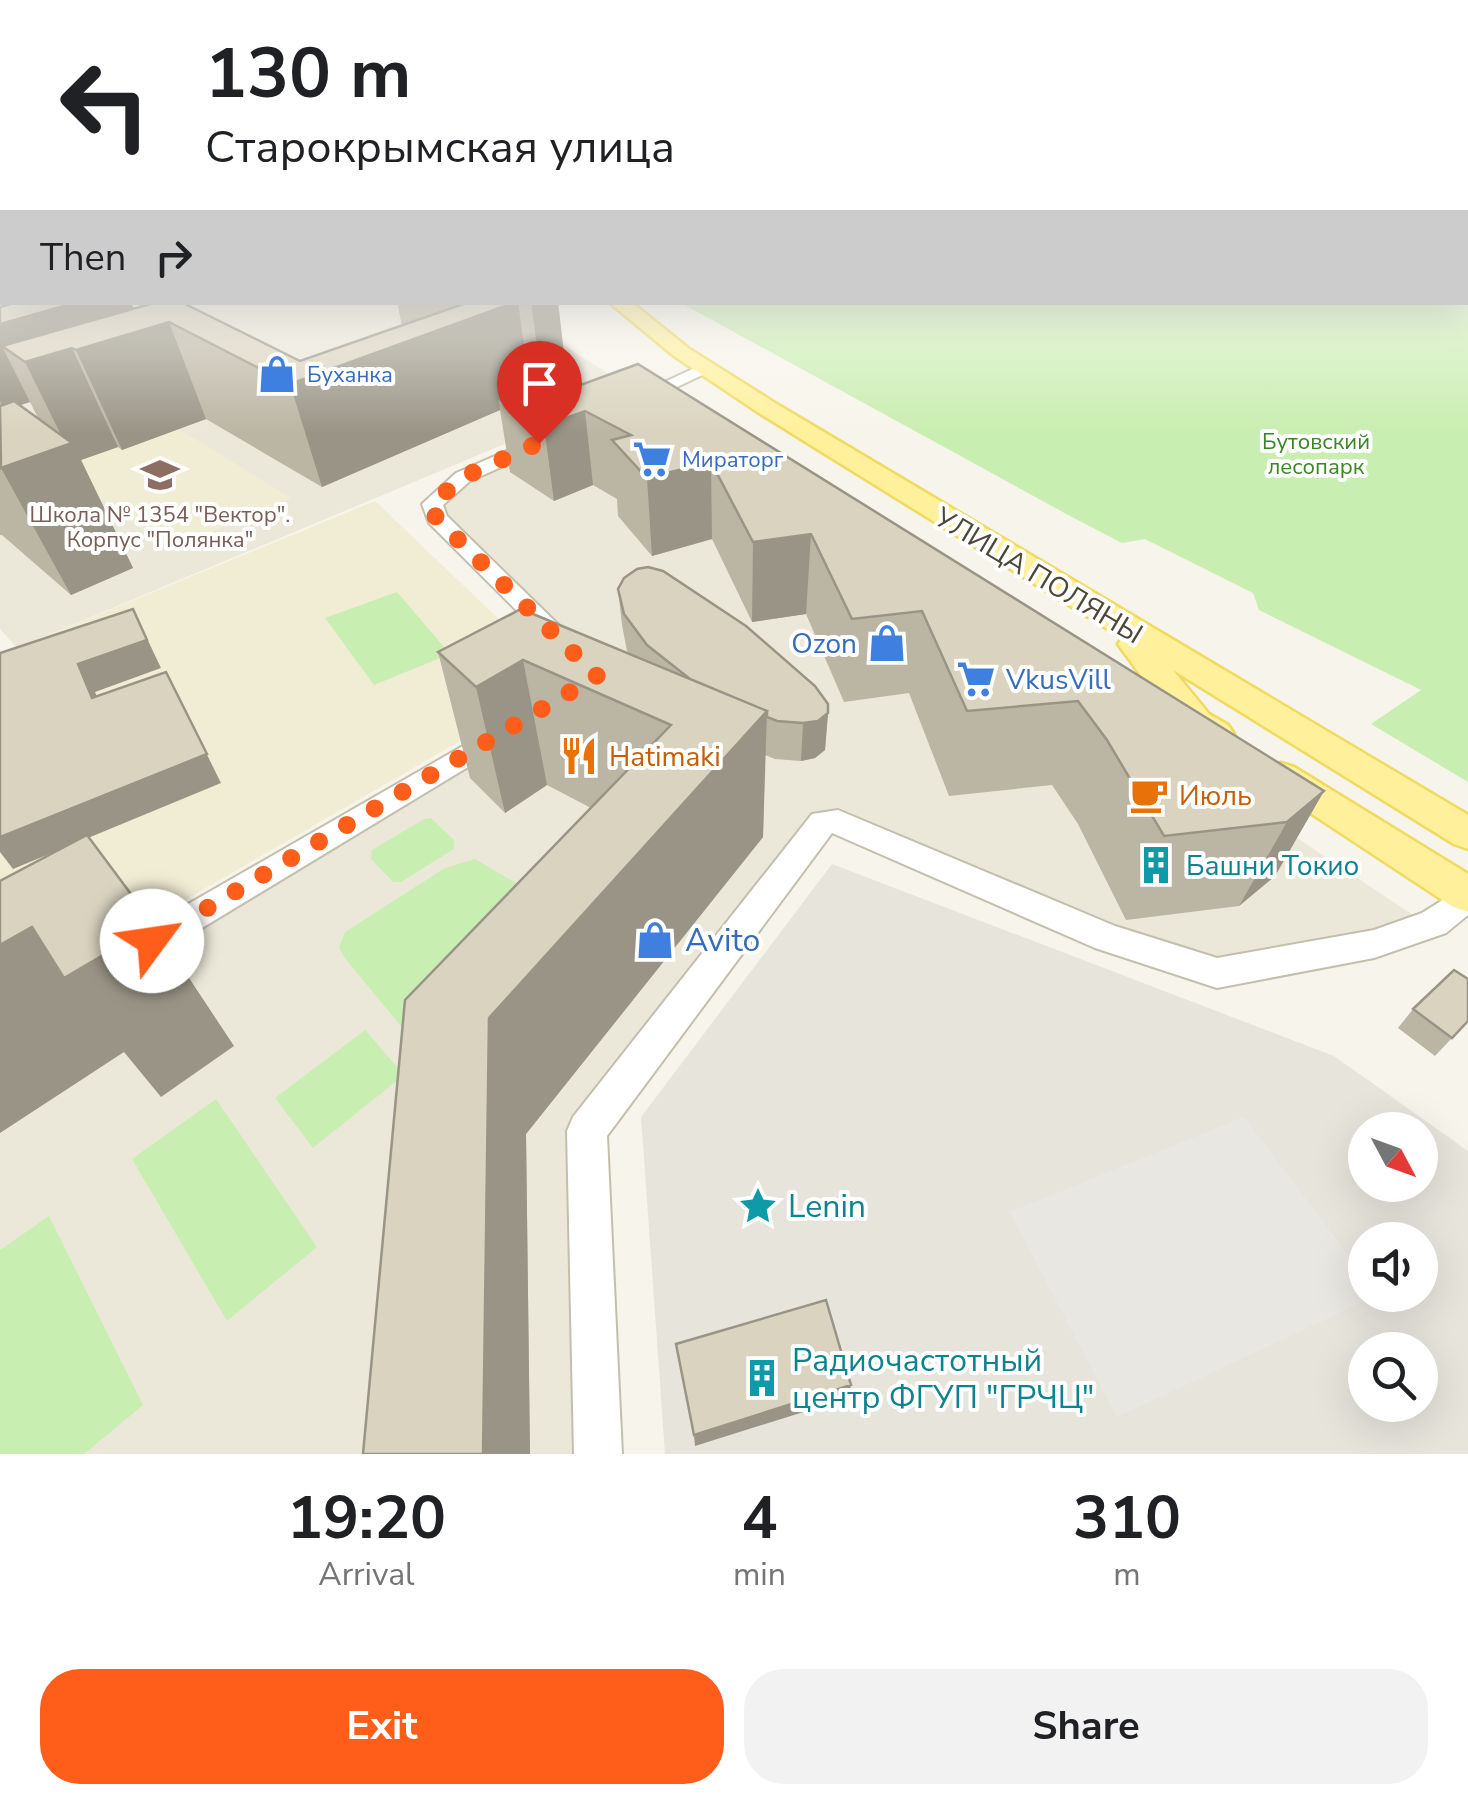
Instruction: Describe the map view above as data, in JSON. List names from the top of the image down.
{
  "streets": {
    "main road": ["УЛИЦА ПОЛЯНЫ"]
  },
  "parks": ["Бутовский лесопарк"],
  "places": {
    "shop": ["Буханка", "Ozon", "Avito"],
    "supermarket": ["Мираторг", "VkusVill"],
    "school or university": ["Школа № 1354 \"Вектор\". Корпус \"Полянка\""],
    "restaurant": ["Hatimaki"],
    "cafe": ["Июль"],
    "building": ["Башни Токио", "Радиочастотный центр ФГУП \"ГРЧЦ\""],
    "place": ["Lenin"]
  },
  "north": "bottom right",
  "page": {
    "turn": ["130 m", "Старокрымская улица"],
    "then": "Then",
    "eta": [
      "19:20",
      "Arrival",
      "4",
      "min",
      "310",
      "m"
    ],
    "buttons": ["Exit", "Share"]
  }
}
